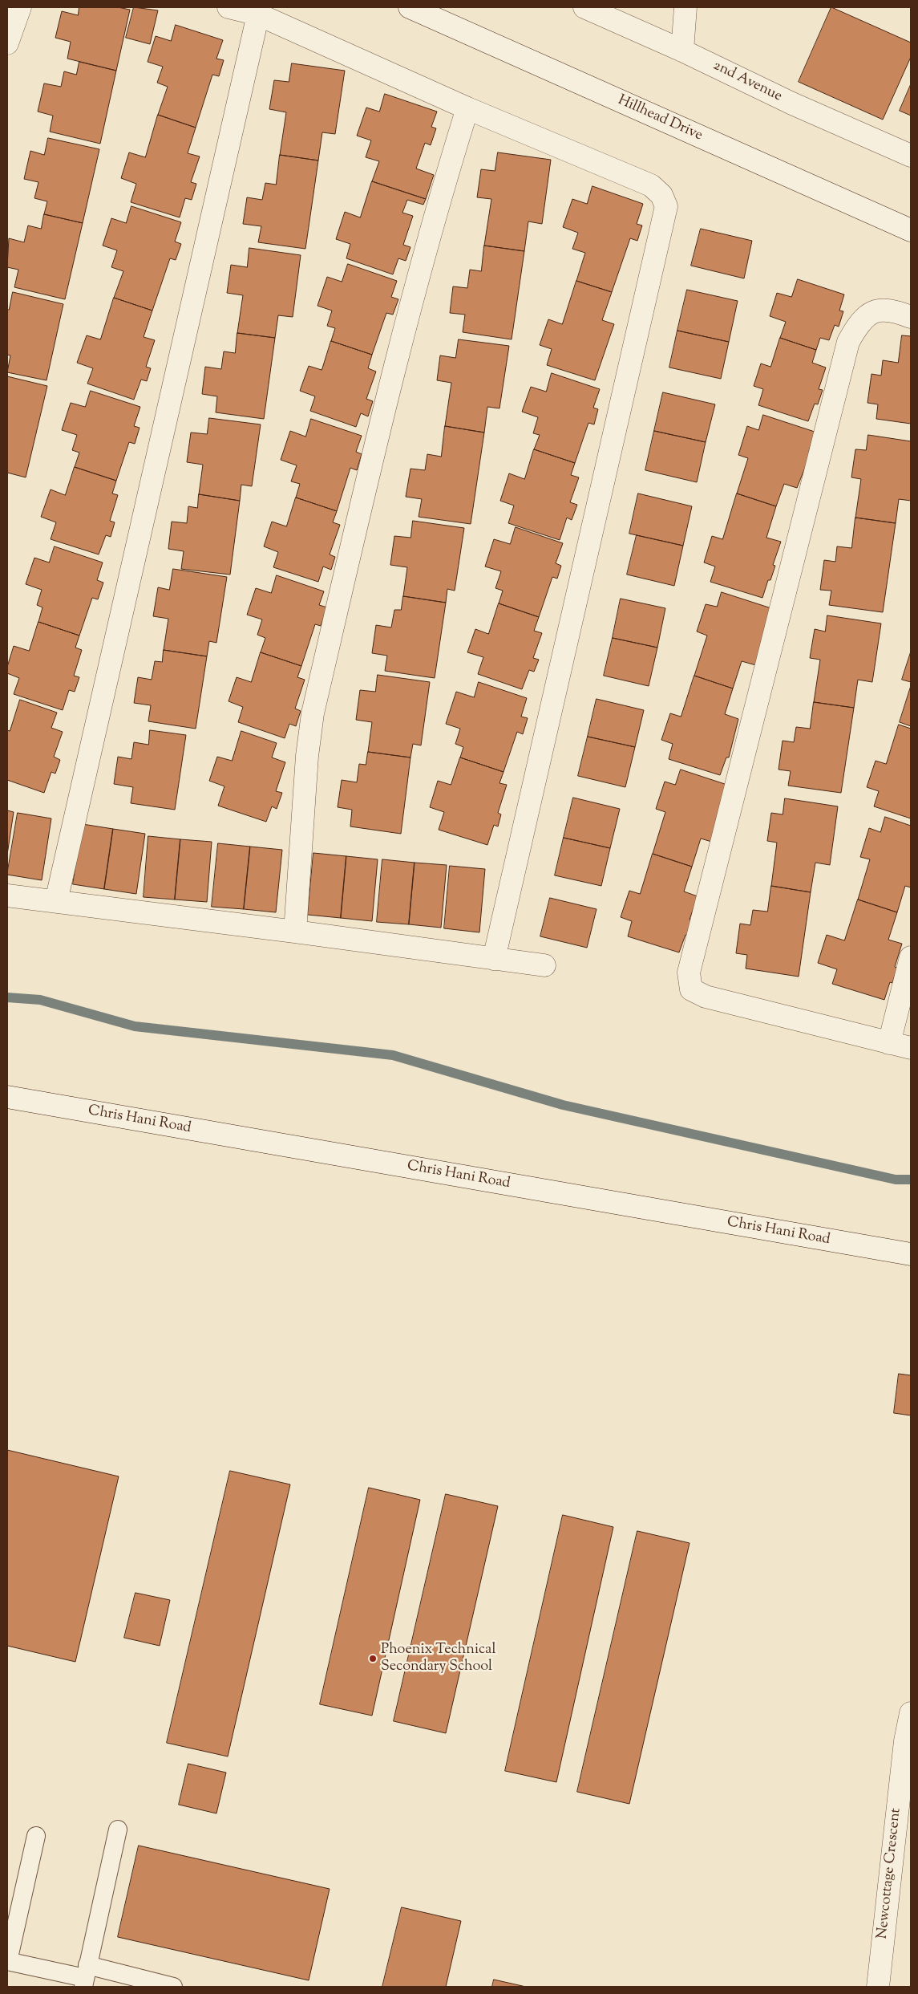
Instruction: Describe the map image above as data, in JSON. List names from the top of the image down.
{
  "streets": {
    "street": [
      "2nd Avenue",
      "Hillhead Drive",
      "Chris Hani Road",
      "Newcottage Crescent"
    ]
  },
  "places": ["Phoenix Technical Secondary School"]
}
